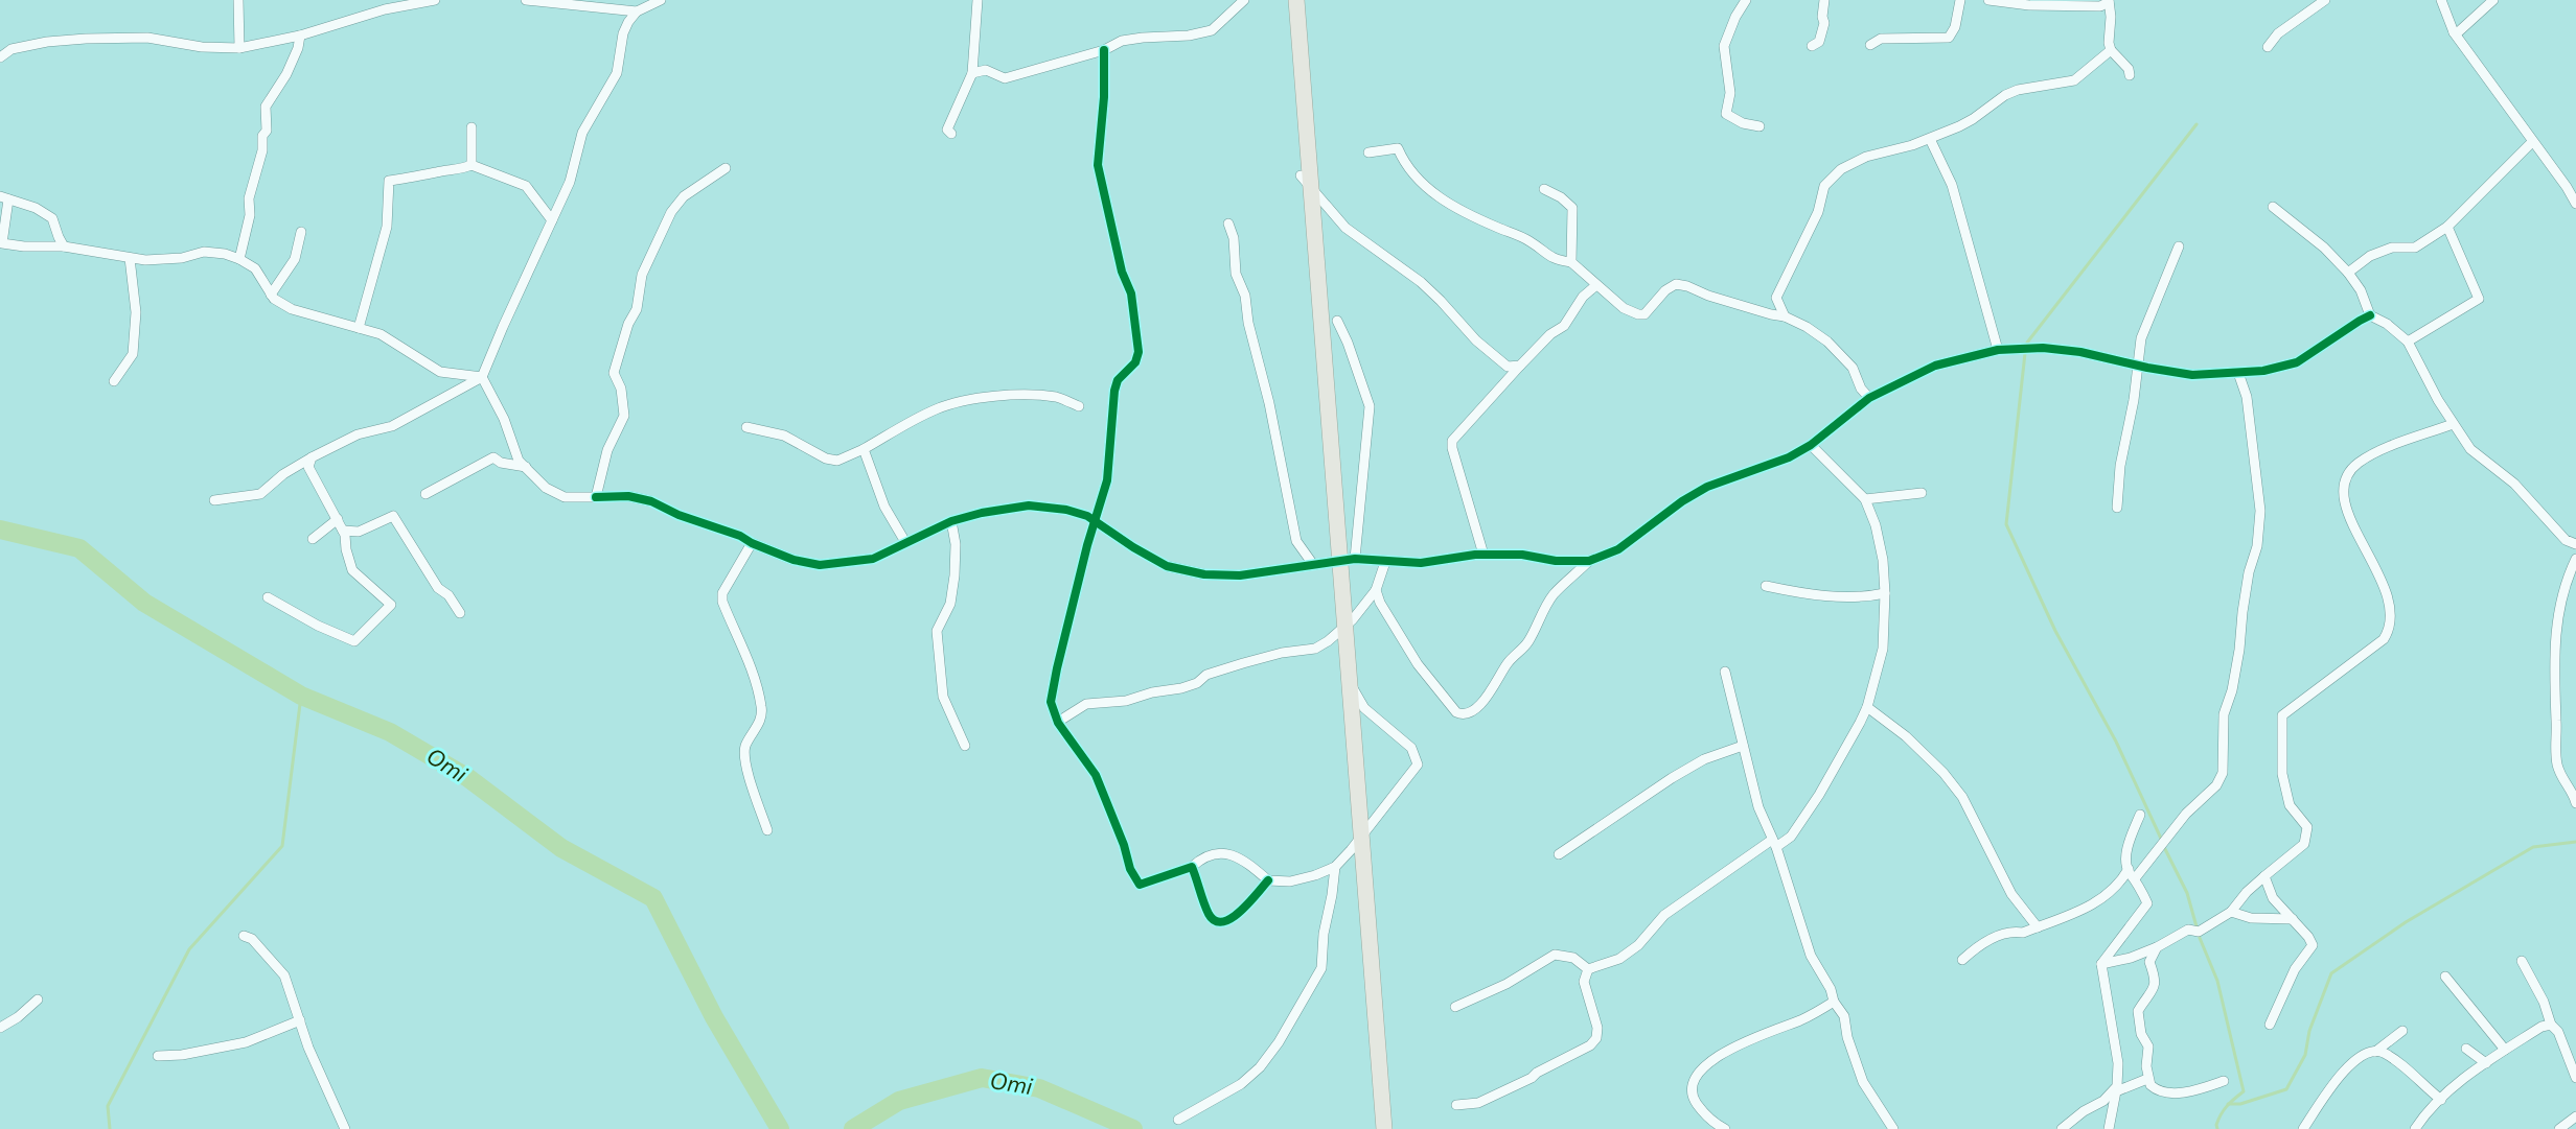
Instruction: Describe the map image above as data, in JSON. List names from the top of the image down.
{
  "water": ["Omi"]
}
